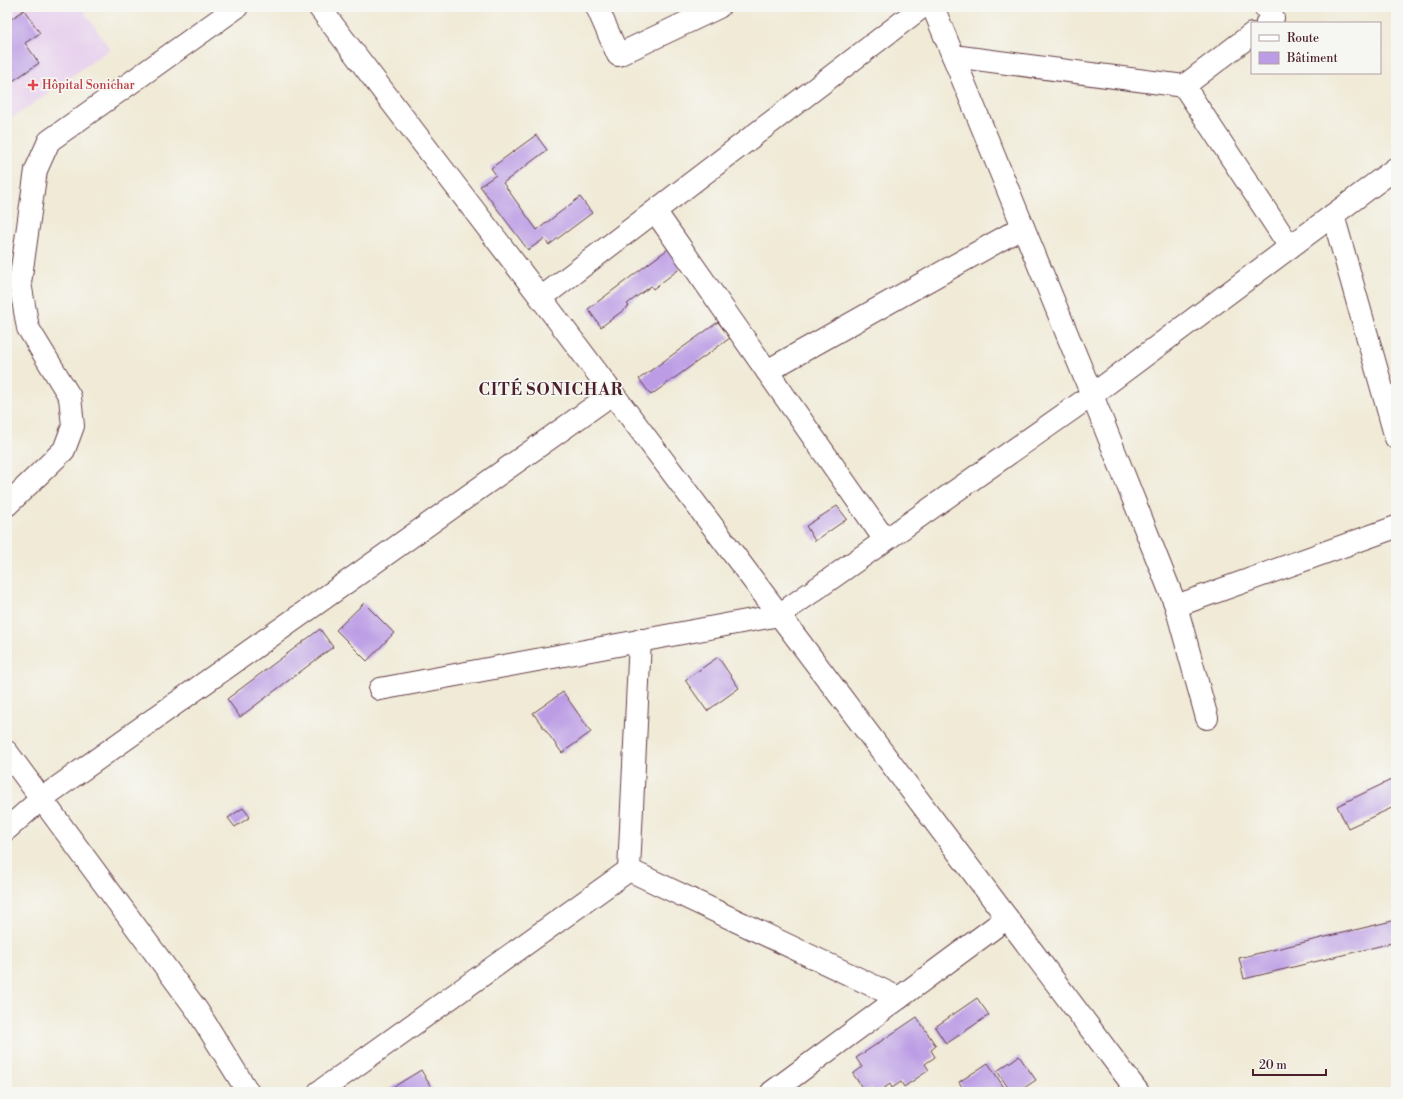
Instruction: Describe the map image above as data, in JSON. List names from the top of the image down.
{
  "districts": ["CITÉ SONICHAR"],
  "places": {
    "health": ["Hôpital Sonichar"]
  },
  "legend": ["Route", "Bâtiment"],
  "scale_bar": "20 m"
}
